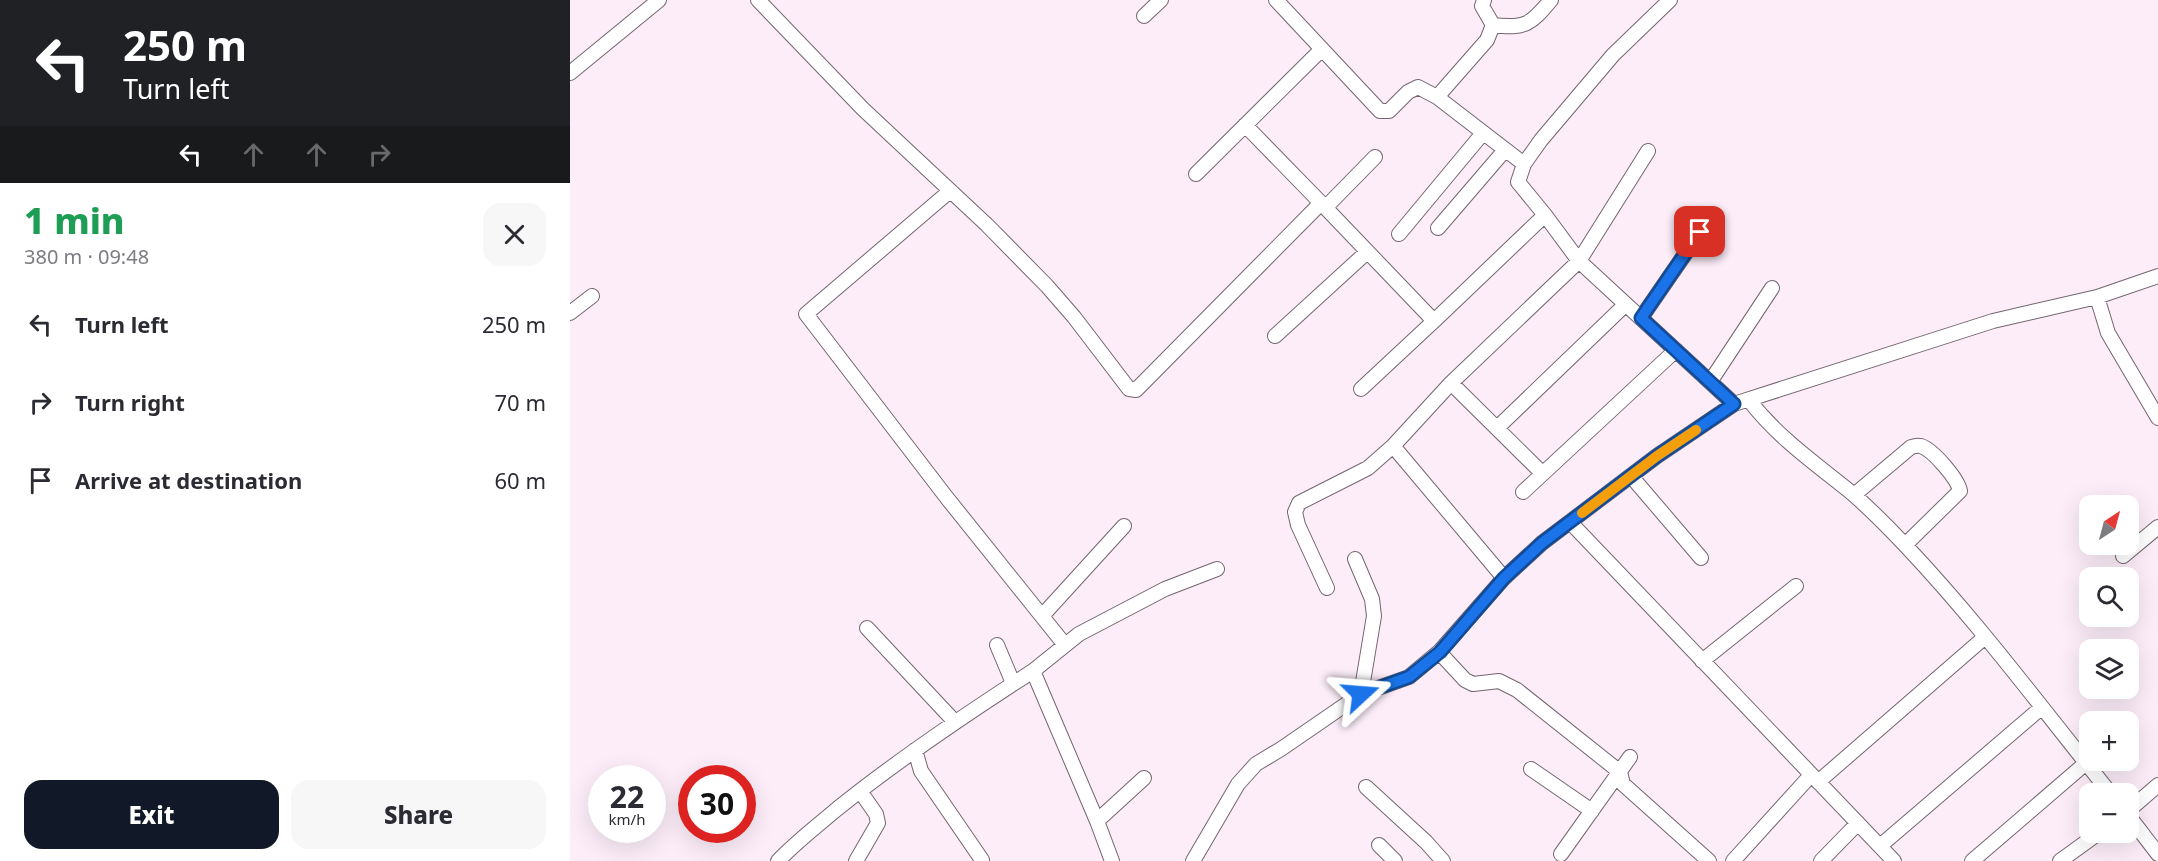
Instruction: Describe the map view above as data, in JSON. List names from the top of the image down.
{
  "north": "top right",
  "page": {
    "turn": ["250 m", "Turn left"],
    "heading": ["1 min", "380 m · 09:48"],
    "list": [
      {
        "name": "Turn left",
        "value": "250 m"
      },
      {
        "name": "Turn right",
        "value": "70 m"
      },
      {
        "name": "Arrive at destination",
        "value": "60 m"
      }
    ],
    "map_buttons": ["+", "−"],
    "speed": "22 km/h",
    "limit": "30",
    "buttons": ["Exit", "Share"]
  }
}
